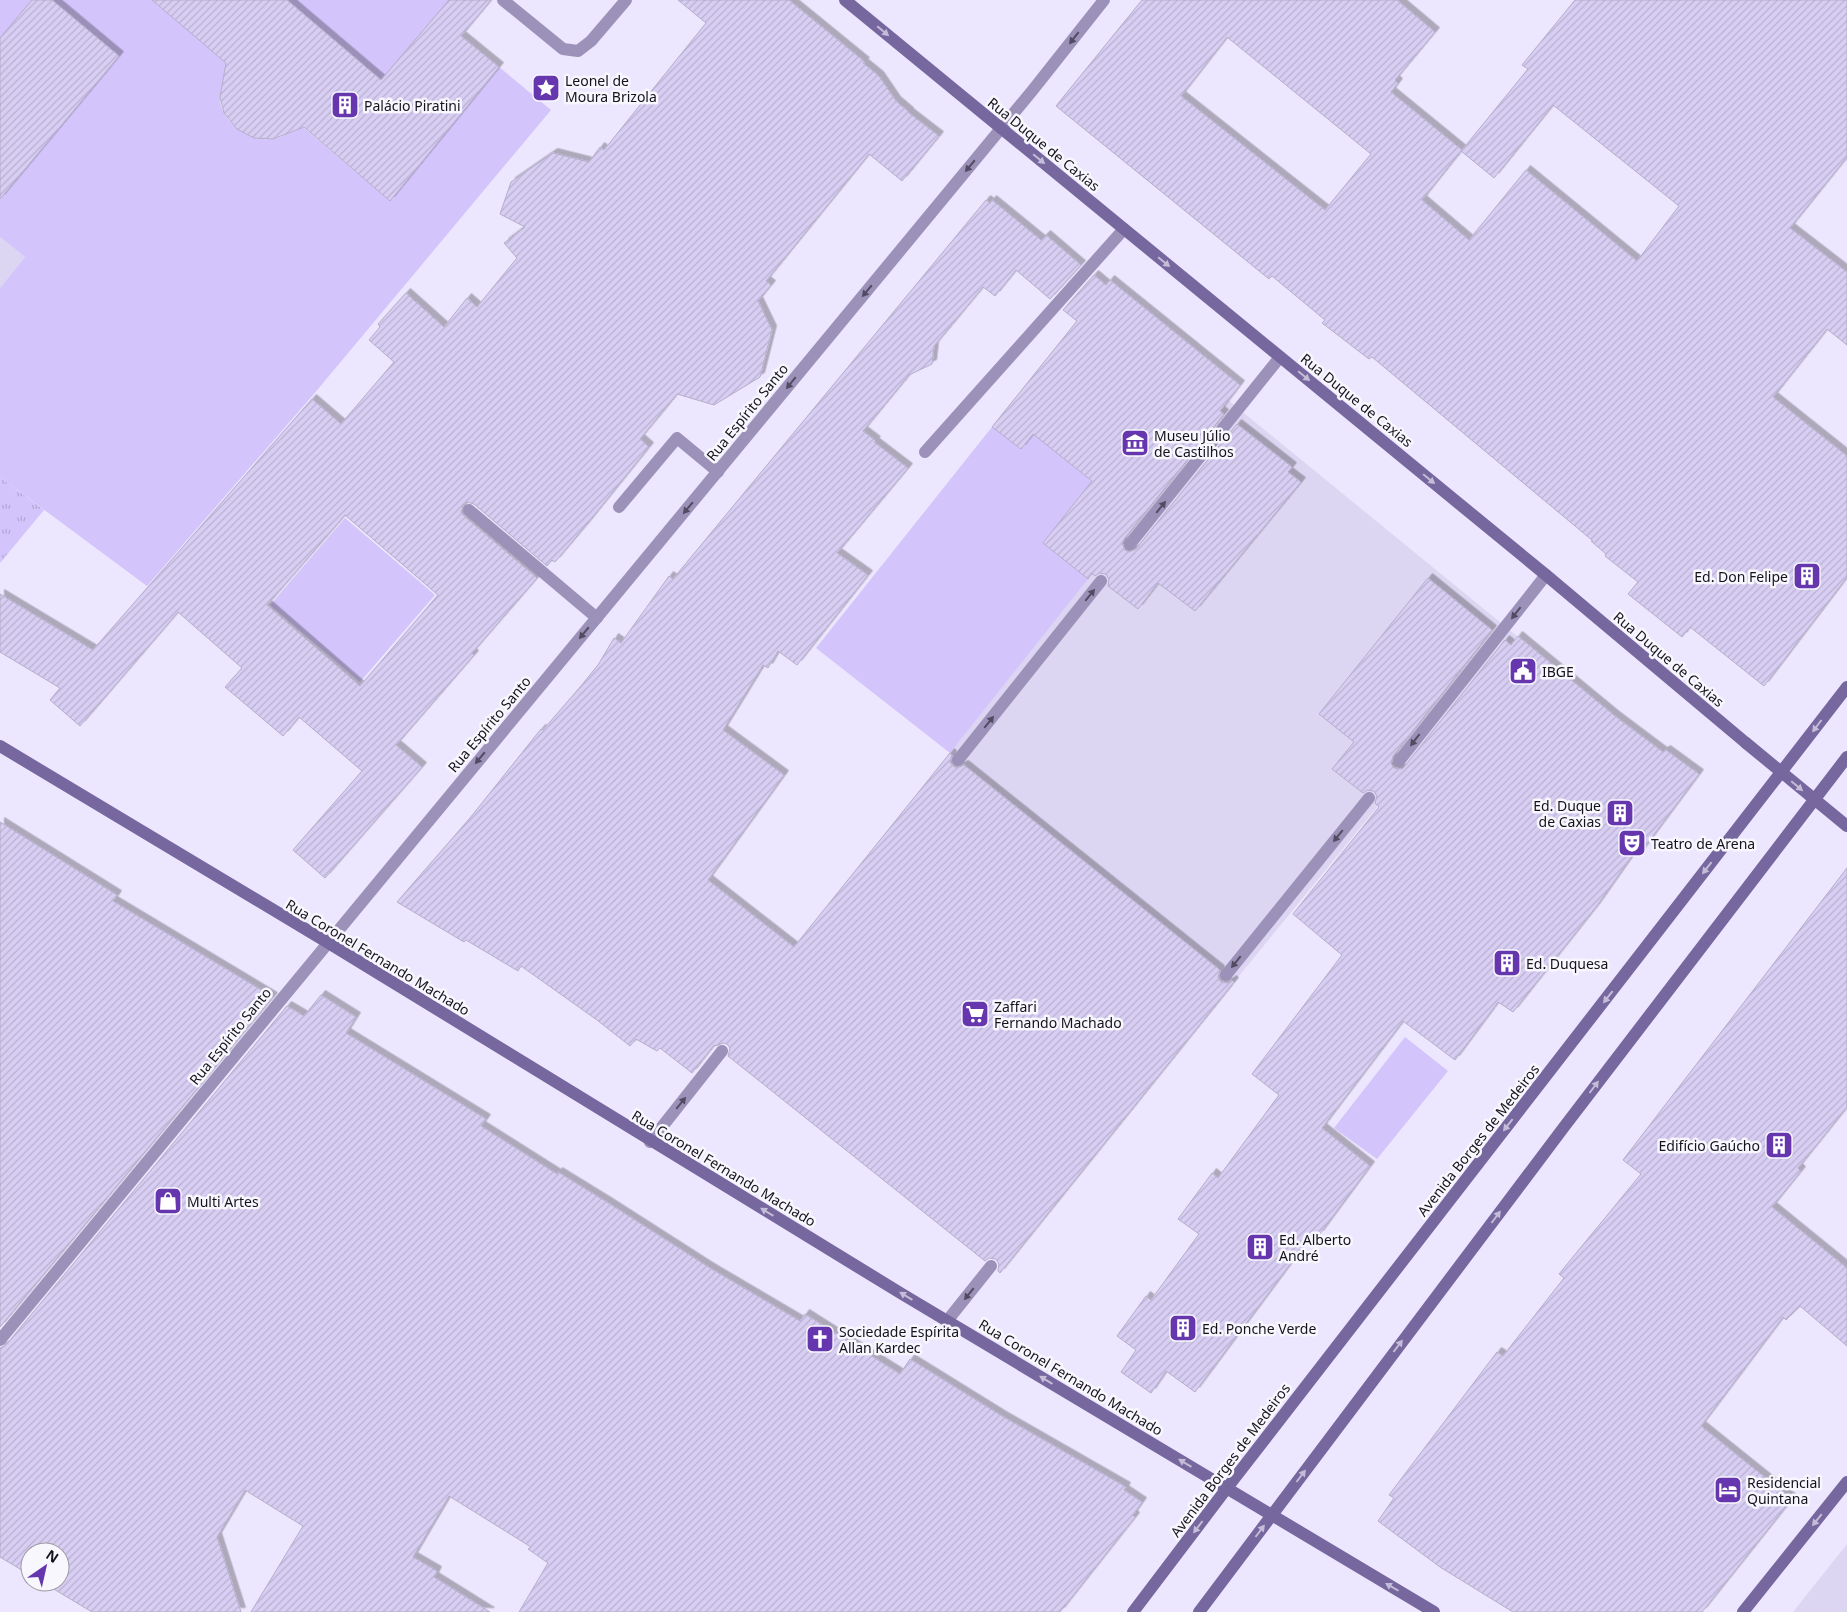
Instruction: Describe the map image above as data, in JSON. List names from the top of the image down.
{
  "streets": {
    "street": [
      "Rua Duque de Caxias",
      "Rua Espírito Santo",
      "Rua Coronel Fernando Machado",
      "Avenida Borges de Medeiros"
    ]
  },
  "crossings": [
    ["Rua Duque de Caxias", "Rua Espírito Santo"],
    ["Rua Espírito Santo", "Rua Coronel Fernando Machado"],
    ["Rua Coronel Fernando Machado", "Avenida Borges de Medeiros"]
  ],
  "one_way": ["Rua Duque de Caxias", "Rua Espírito Santo", "Rua Coronel Fernando Machado"],
  "places": {
    "place": ["Leonel de Moura Brizola"],
    "building": [
      "Palácio Piratini",
      "Ed. Don Felipe",
      "Ed. Duque de Caxias",
      "Ed. Duquesa",
      "Edifício Gaúcho",
      "Ed. Alberto André",
      "Ed. Ponche Verde"
    ],
    "museum": ["Museu Júlio de Castilhos"],
    "public building": ["IBGE"],
    "theatre": ["Teatro de Arena"],
    "supermarket": ["Zaffari Fernando Machado"],
    "shop": ["Multi Artes"],
    "church": ["Sociedade Espírita Allan Kardec"],
    "hotel": ["Residencial Quintana"]
  },
  "north": "top right"
}
